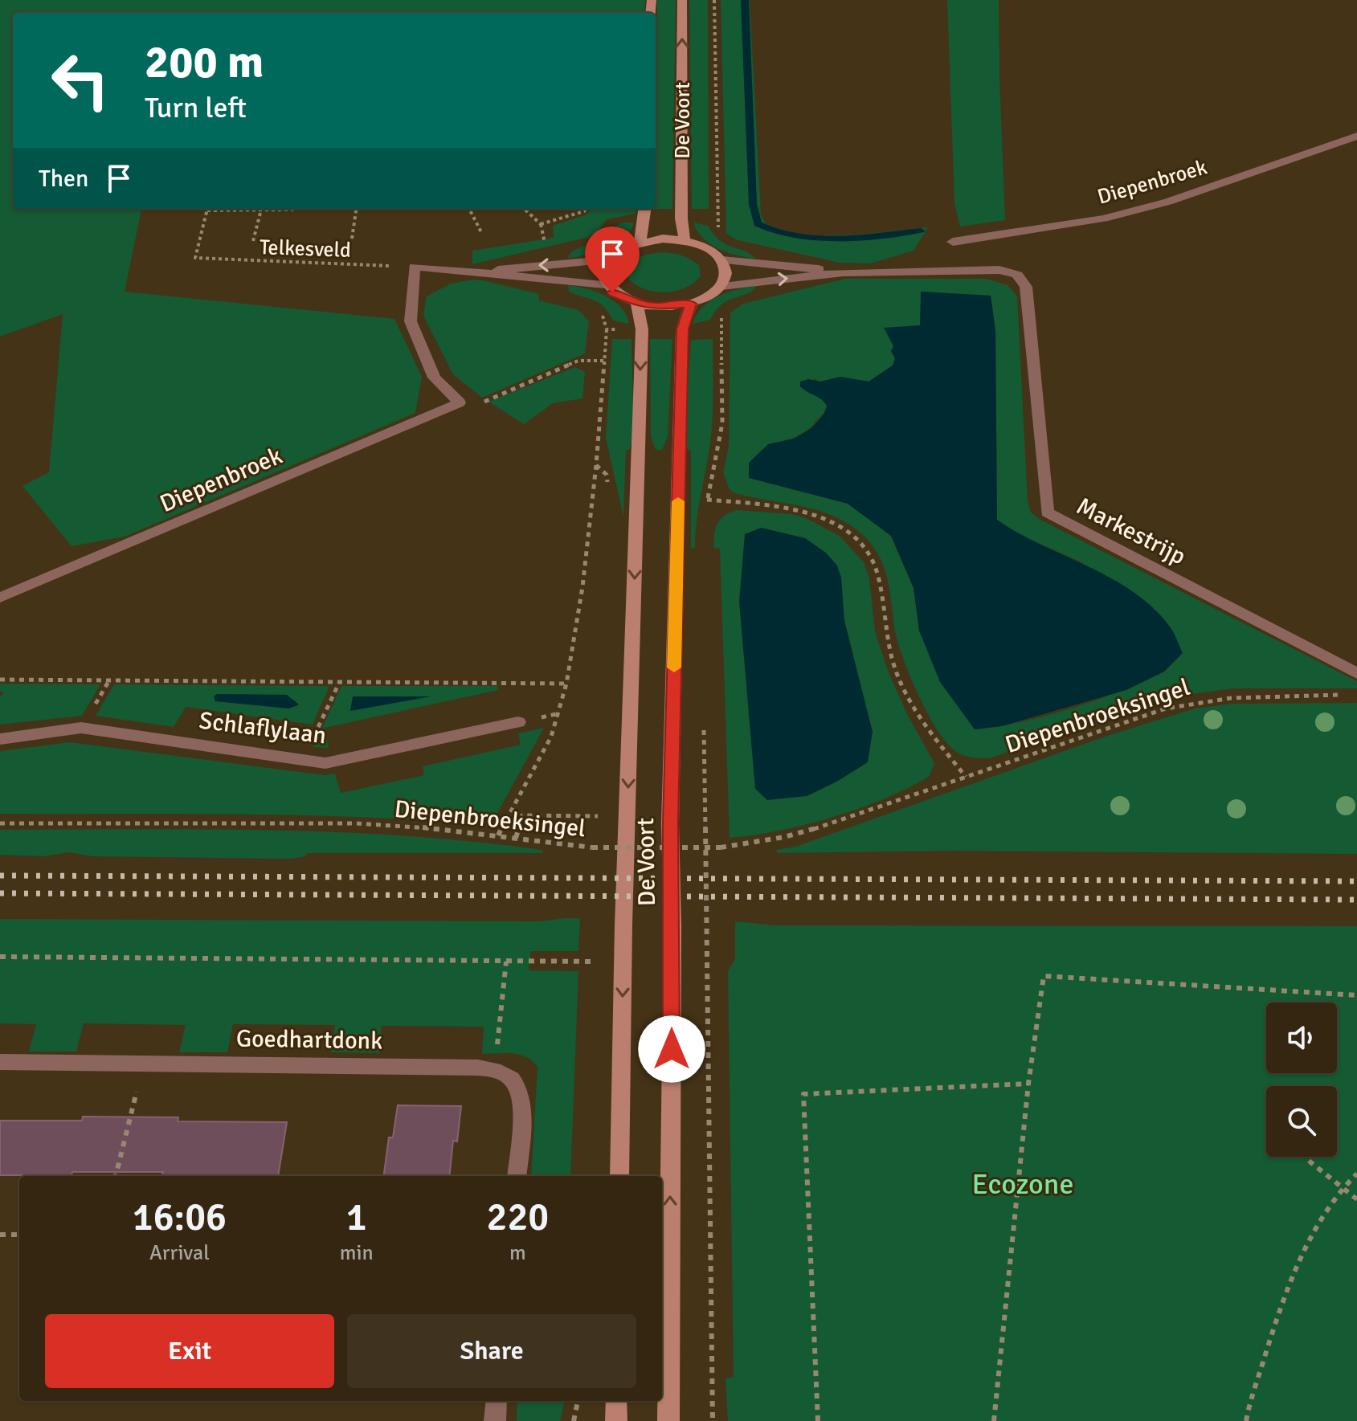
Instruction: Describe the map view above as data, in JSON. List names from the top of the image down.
{
  "streets": {
    "street": [
      "De Voort",
      "Diepenbroek",
      "Markestrijp",
      "Schlaflylaan",
      "Goedhartdonk"
    ],
    "path": ["Telkesveld", "Diepenbroeksingel"]
  },
  "parks": ["Ecozone"],
  "page": {
    "turn": ["200 m", "Turn left"],
    "then": "Then",
    "eta": [
      "16:06",
      "Arrival",
      "1",
      "min",
      "220",
      "m"
    ],
    "buttons": ["Exit", "Share"]
  }
}
